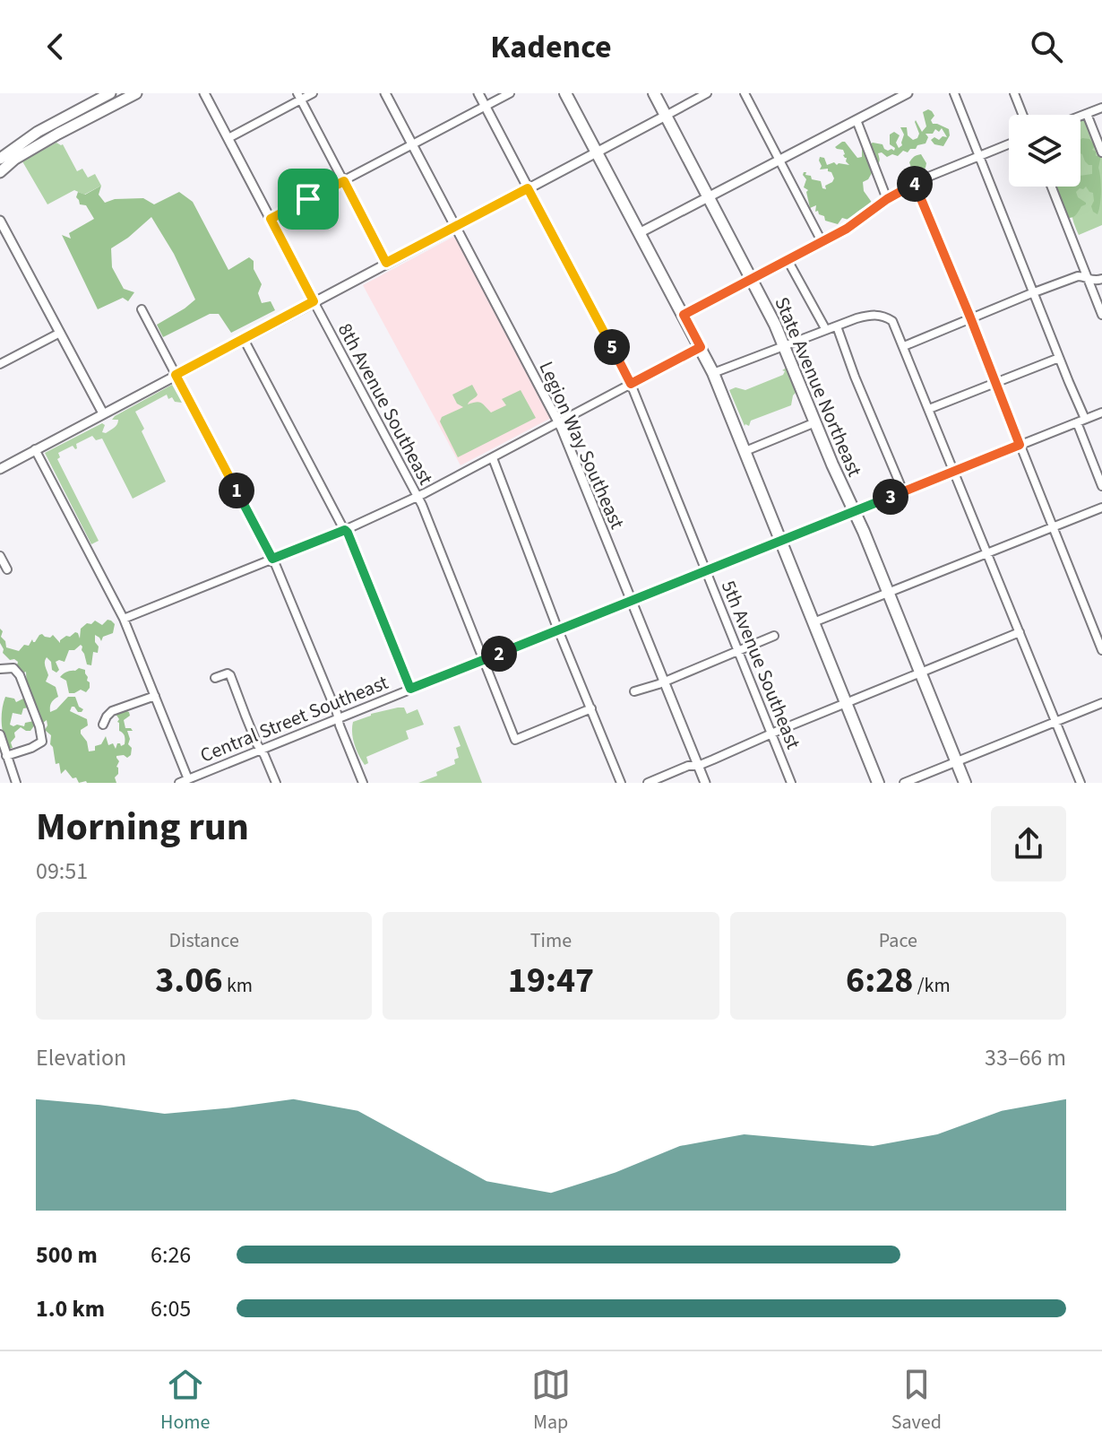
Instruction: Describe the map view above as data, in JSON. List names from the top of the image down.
{
  "streets": {
    "main road": ["State Avenue Northeast"],
    "street": [
      "8th Avenue Southeast",
      "Legion Way Southeast",
      "5th Avenue Southeast",
      "Central Street Southeast"
    ]
  },
  "crossings": [
    ["State Avenue Northeast", "Central Street Southeast"],
    ["8th Avenue Southeast", "Central Street Southeast"],
    ["Legion Way Southeast", "Central Street Southeast"],
    ["5th Avenue Southeast", "Central Street Southeast"]
  ],
  "page": {
    "header": "Kadence",
    "pins": [
      "4",
      "5",
      "1",
      "3",
      "2"
    ],
    "heading": ["Morning run", "09:51"],
    "stats": [
      ["Distance", "3.06 km"],
      ["Time", "19:47"],
      ["Pace", "6:28 /km"]
    ],
    "chart": ["Elevation", "33–66 m"],
    "list": [
      {
        "name": "500 m",
        "note": "6:26"
      },
      {
        "name": "1.0 km",
        "note": "6:05"
      }
    ],
    "tabs": ["Home", "Map", "Saved"]
  }
}
